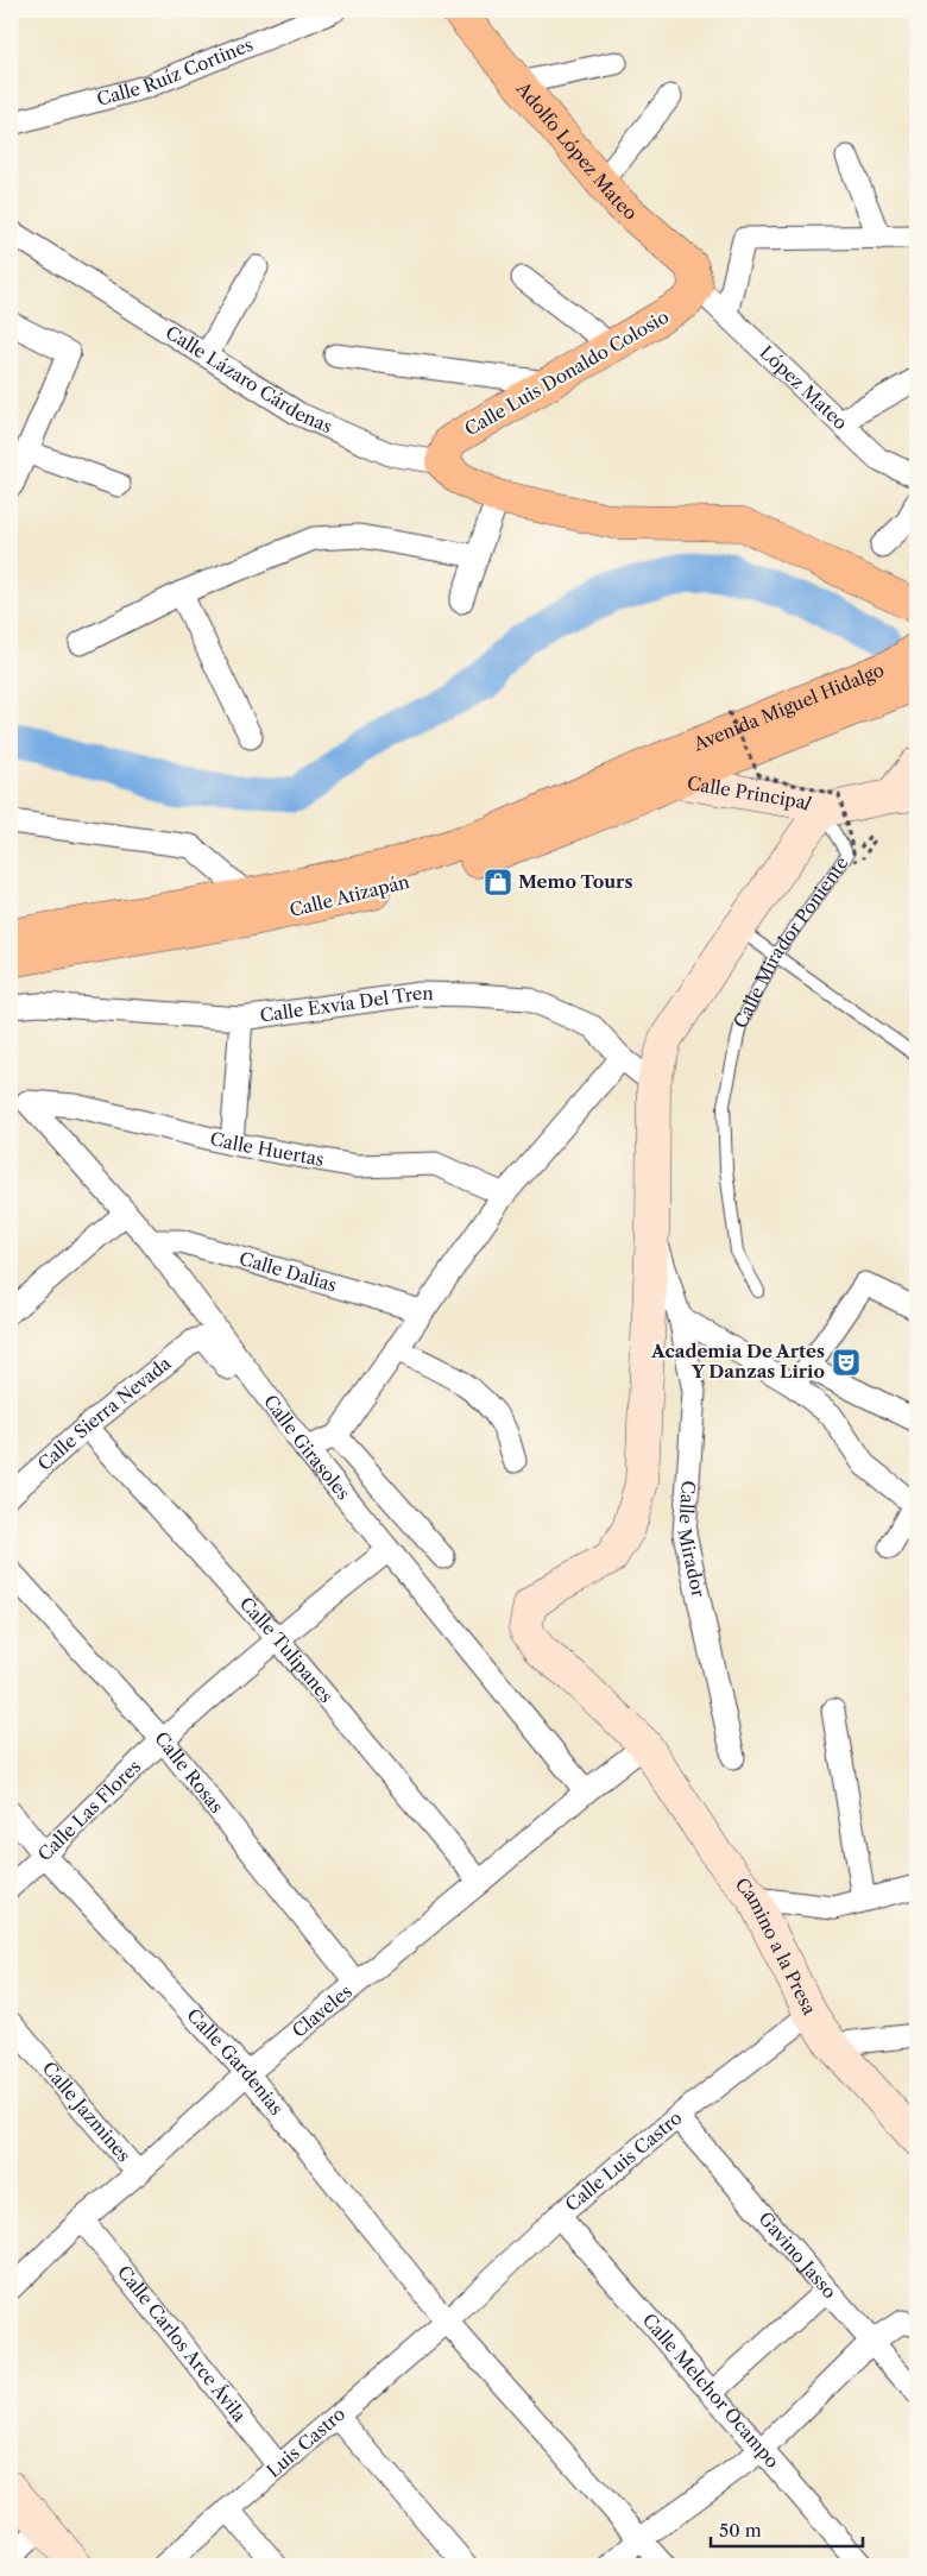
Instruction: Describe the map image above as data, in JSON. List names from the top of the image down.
{
  "streets": {
    "main road": [
      "Adolfo López Mateo",
      "Calle Luis Donaldo Colosio",
      "Calle Lázaro Cárdenas",
      "Avenida Miguel Hidalgo",
      "Calle Atizapán"
    ],
    "street": [
      "Calle Ruíz Cortines",
      "López Mateo",
      "Calle Principal",
      "Calle Exvía Del Tren",
      "Calle Huertas",
      "Calle Dalias",
      "Calle Sierra Nevada",
      "Calle Girasoles",
      "Calle Mirador",
      "Calle Tulipanes",
      "Calle Rosas",
      "Calle Las Flores",
      "Camino a la Presa",
      "Claveles",
      "Calle Gardenias",
      "Calle Jazmines",
      "Calle Luis Castro",
      "Gavino Jasso",
      "Calle Carlos Arce Ávila",
      "Calle Melchor Ocampo",
      "Luis Castro"
    ],
    "lane": ["Calle Mirador Poniente"]
  },
  "crossings": [
    ["Adolfo López Mateo", "Calle Luis Donaldo Colosio"],
    ["Adolfo López Mateo", "López Mateo"],
    ["Calle Luis Donaldo Colosio", "Calle Lázaro Cárdenas"],
    ["Calle Luis Donaldo Colosio", "López Mateo"],
    ["Avenida Miguel Hidalgo", "Calle Principal"],
    ["Avenida Miguel Hidalgo", "Calle Atizapán"],
    ["Calle Principal", "Calle Atizapán"],
    ["Calle Principal", "Calle Mirador Poniente"],
    ["Calle Huertas", "Calle Girasoles"],
    ["Calle Dalias", "Calle Girasoles"],
    ["Calle Sierra Nevada", "Calle Girasoles"],
    ["Calle Sierra Nevada", "Calle Tulipanes"],
    ["Calle Girasoles", "Calle Las Flores"],
    ["Calle Girasoles", "Claveles"],
    ["Calle Tulipanes", "Calle Las Flores"],
    ["Calle Tulipanes", "Claveles"],
    ["Calle Rosas", "Calle Las Flores"],
    ["Calle Rosas", "Claveles"],
    ["Calle Las Flores", "Calle Gardenias"],
    ["Camino a la Presa", "Claveles"],
    ["Camino a la Presa", "Calle Luis Castro"],
    ["Claveles", "Calle Gardenias"],
    ["Claveles", "Calle Jazmines"],
    ["Claveles", "Calle Carlos Arce Ávila"],
    ["Calle Gardenias", "Calle Luis Castro"],
    ["Calle Gardenias", "Luis Castro"],
    ["Calle Luis Castro", "Gavino Jasso"],
    ["Calle Luis Castro", "Calle Melchor Ocampo"],
    ["Calle Luis Castro", "Luis Castro"],
    ["Calle Carlos Arce Ávila", "Luis Castro"]
  ],
  "places": {
    "shop": ["Memo Tours"],
    "theatre": ["Academia De Artes Y Danzas Lirio"]
  },
  "scale_bar": "50 m"
}
